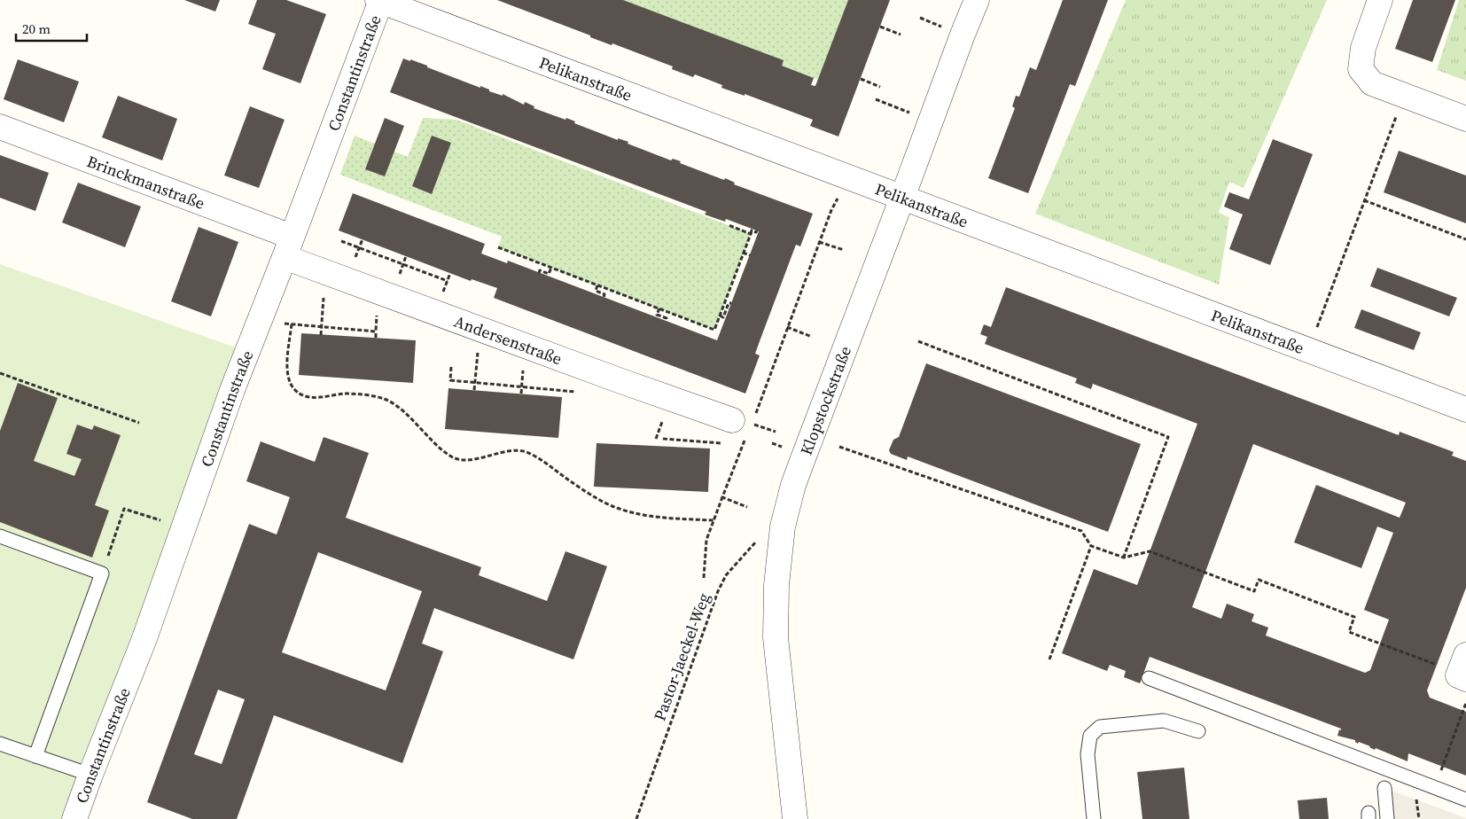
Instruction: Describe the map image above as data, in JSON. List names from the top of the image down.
{
  "streets": {
    "street": [
      "Constantinstraße",
      "Pelikanstraße",
      "Brinckmanstraße",
      "Andersenstraße",
      "Klopstockstraße"
    ],
    "path": ["Pastor-Jaeckel-Weg"]
  },
  "crossings": [
    ["Constantinstraße", "Pelikanstraße"],
    ["Constantinstraße", "Brinckmanstraße"],
    ["Constantinstraße", "Andersenstraße"],
    ["Pelikanstraße", "Klopstockstraße"],
    ["Brinckmanstraße", "Andersenstraße"],
    ["Klopstockstraße", "Pastor-Jaeckel-Weg"]
  ],
  "scale_bar": "20 m"
}
